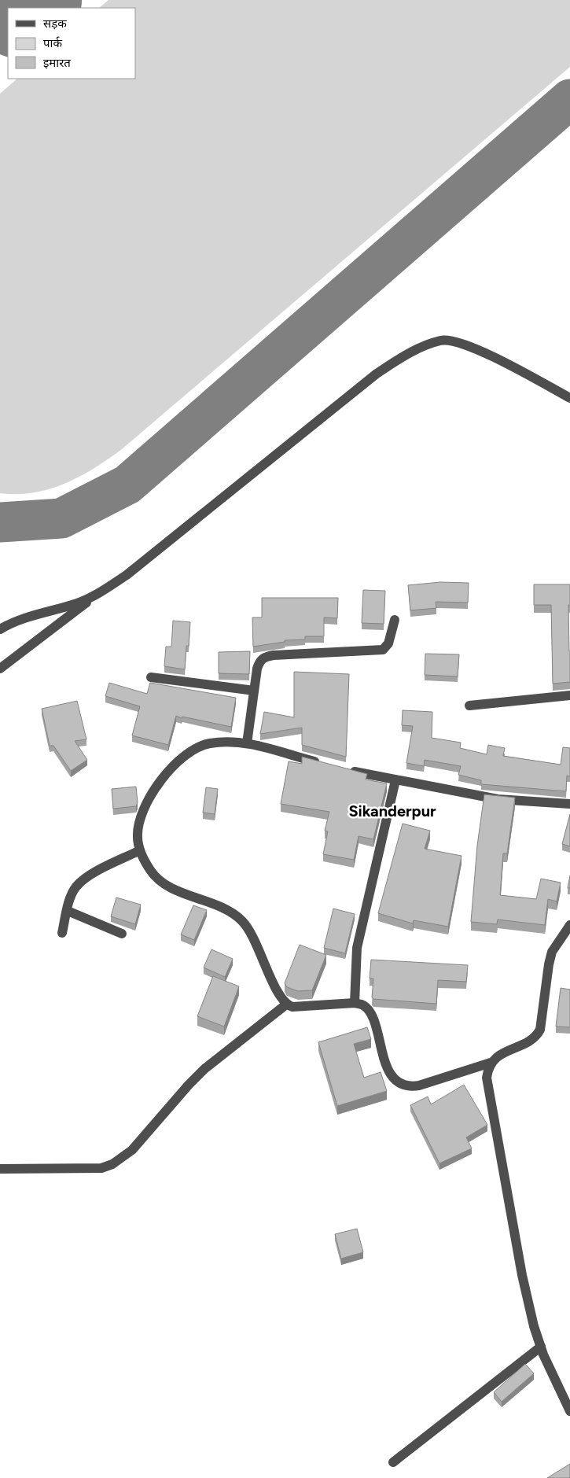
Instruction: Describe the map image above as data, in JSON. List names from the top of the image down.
{
  "districts": ["Sikanderpur"],
  "legend": ["सड़क", "पार्क", "इमारत"]
}
